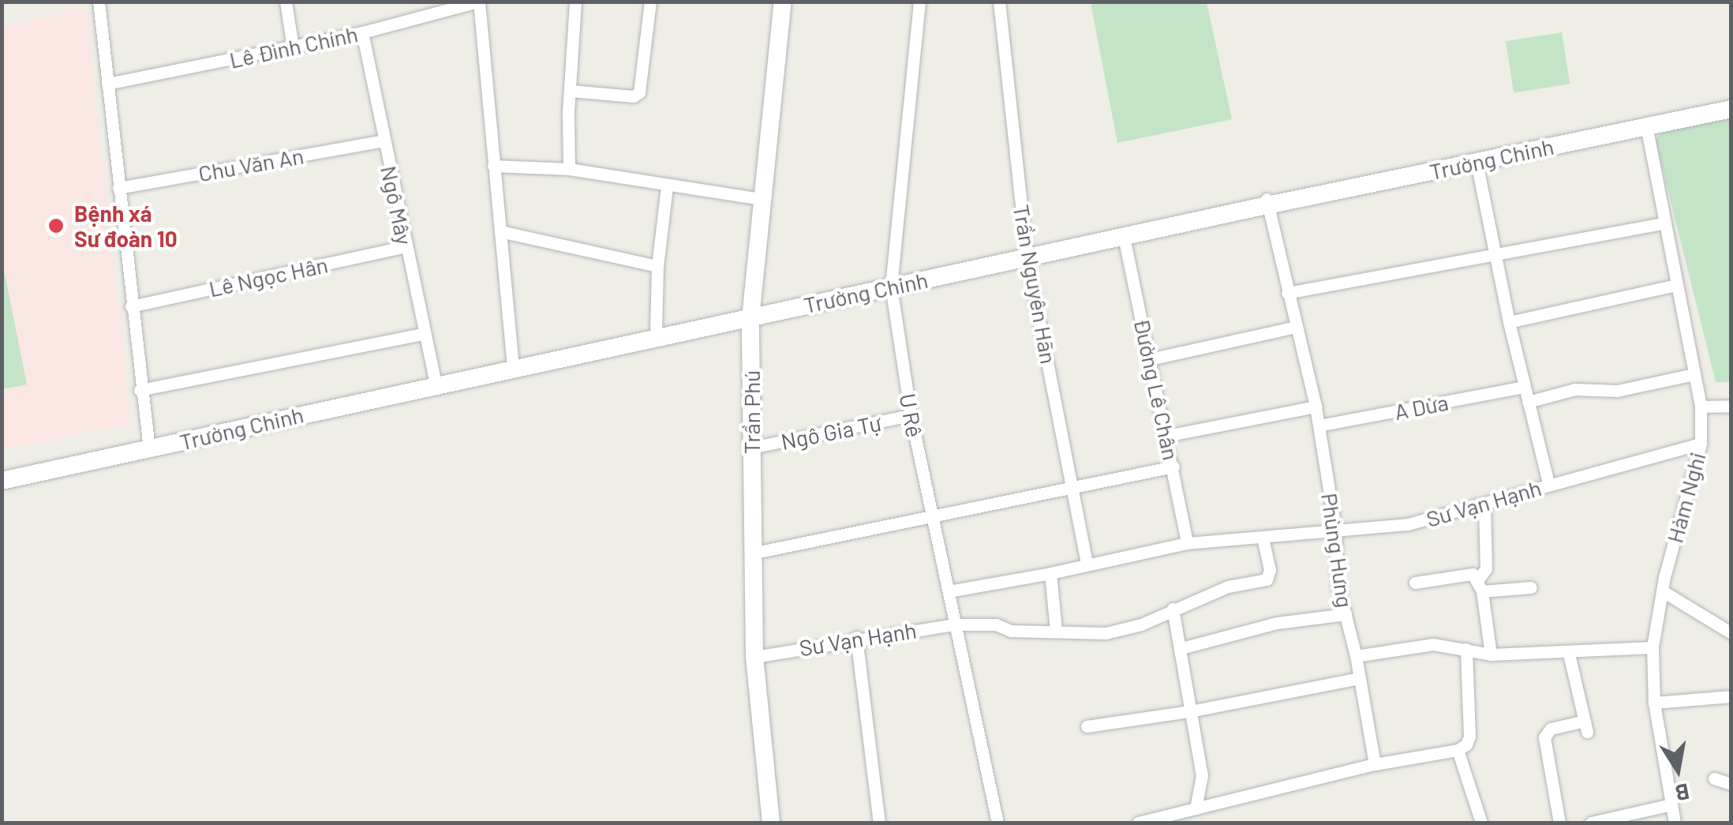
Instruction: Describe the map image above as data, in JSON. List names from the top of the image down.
{
  "streets": {
    "street": [
      "Lê Đình Chính",
      "Trường Chinh",
      "Chu Văn An",
      "Ngô Mây",
      "Lê Ngọc Hân",
      "Trần Nguyên Hãn",
      "Đường Lê Chân",
      "A Dừa",
      "Trần Phú",
      "U Rê",
      "Ngô Gia Tự",
      "Hàm Nghi",
      "Sư Vạn Hạnh",
      "Phùng Hưng"
    ]
  },
  "crossings": [
    ["Lê Đình Chính", "Ngô Mây"],
    ["Trường Chinh", "Ngô Mây"],
    ["Trường Chinh", "Trần Nguyên Hãn"],
    ["Trường Chinh", "Đường Lê Chân"],
    ["Trường Chinh", "Trần Phú"],
    ["Trường Chinh", "U Rê"],
    ["Trường Chinh", "Hàm Nghi"],
    ["Trường Chinh", "Phùng Hưng"],
    ["Chu Văn An", "Ngô Mây"],
    ["Ngô Mây", "Lê Ngọc Hân"],
    ["Trần Nguyên Hãn", "Sư Vạn Hạnh"],
    ["Đường Lê Chân", "Sư Vạn Hạnh"],
    ["A Dừa", "Phùng Hưng"],
    ["Trần Phú", "Ngô Gia Tự"],
    ["Trần Phú", "Sư Vạn Hạnh"],
    ["U Rê", "Ngô Gia Tự"],
    ["U Rê", "Sư Vạn Hạnh"],
    ["Hàm Nghi", "Sư Vạn Hạnh"],
    ["Sư Vạn Hạnh", "Phùng Hưng"]
  ],
  "places": ["Bệnh xá Sư đoàn 10"],
  "north": "bottom"
}
